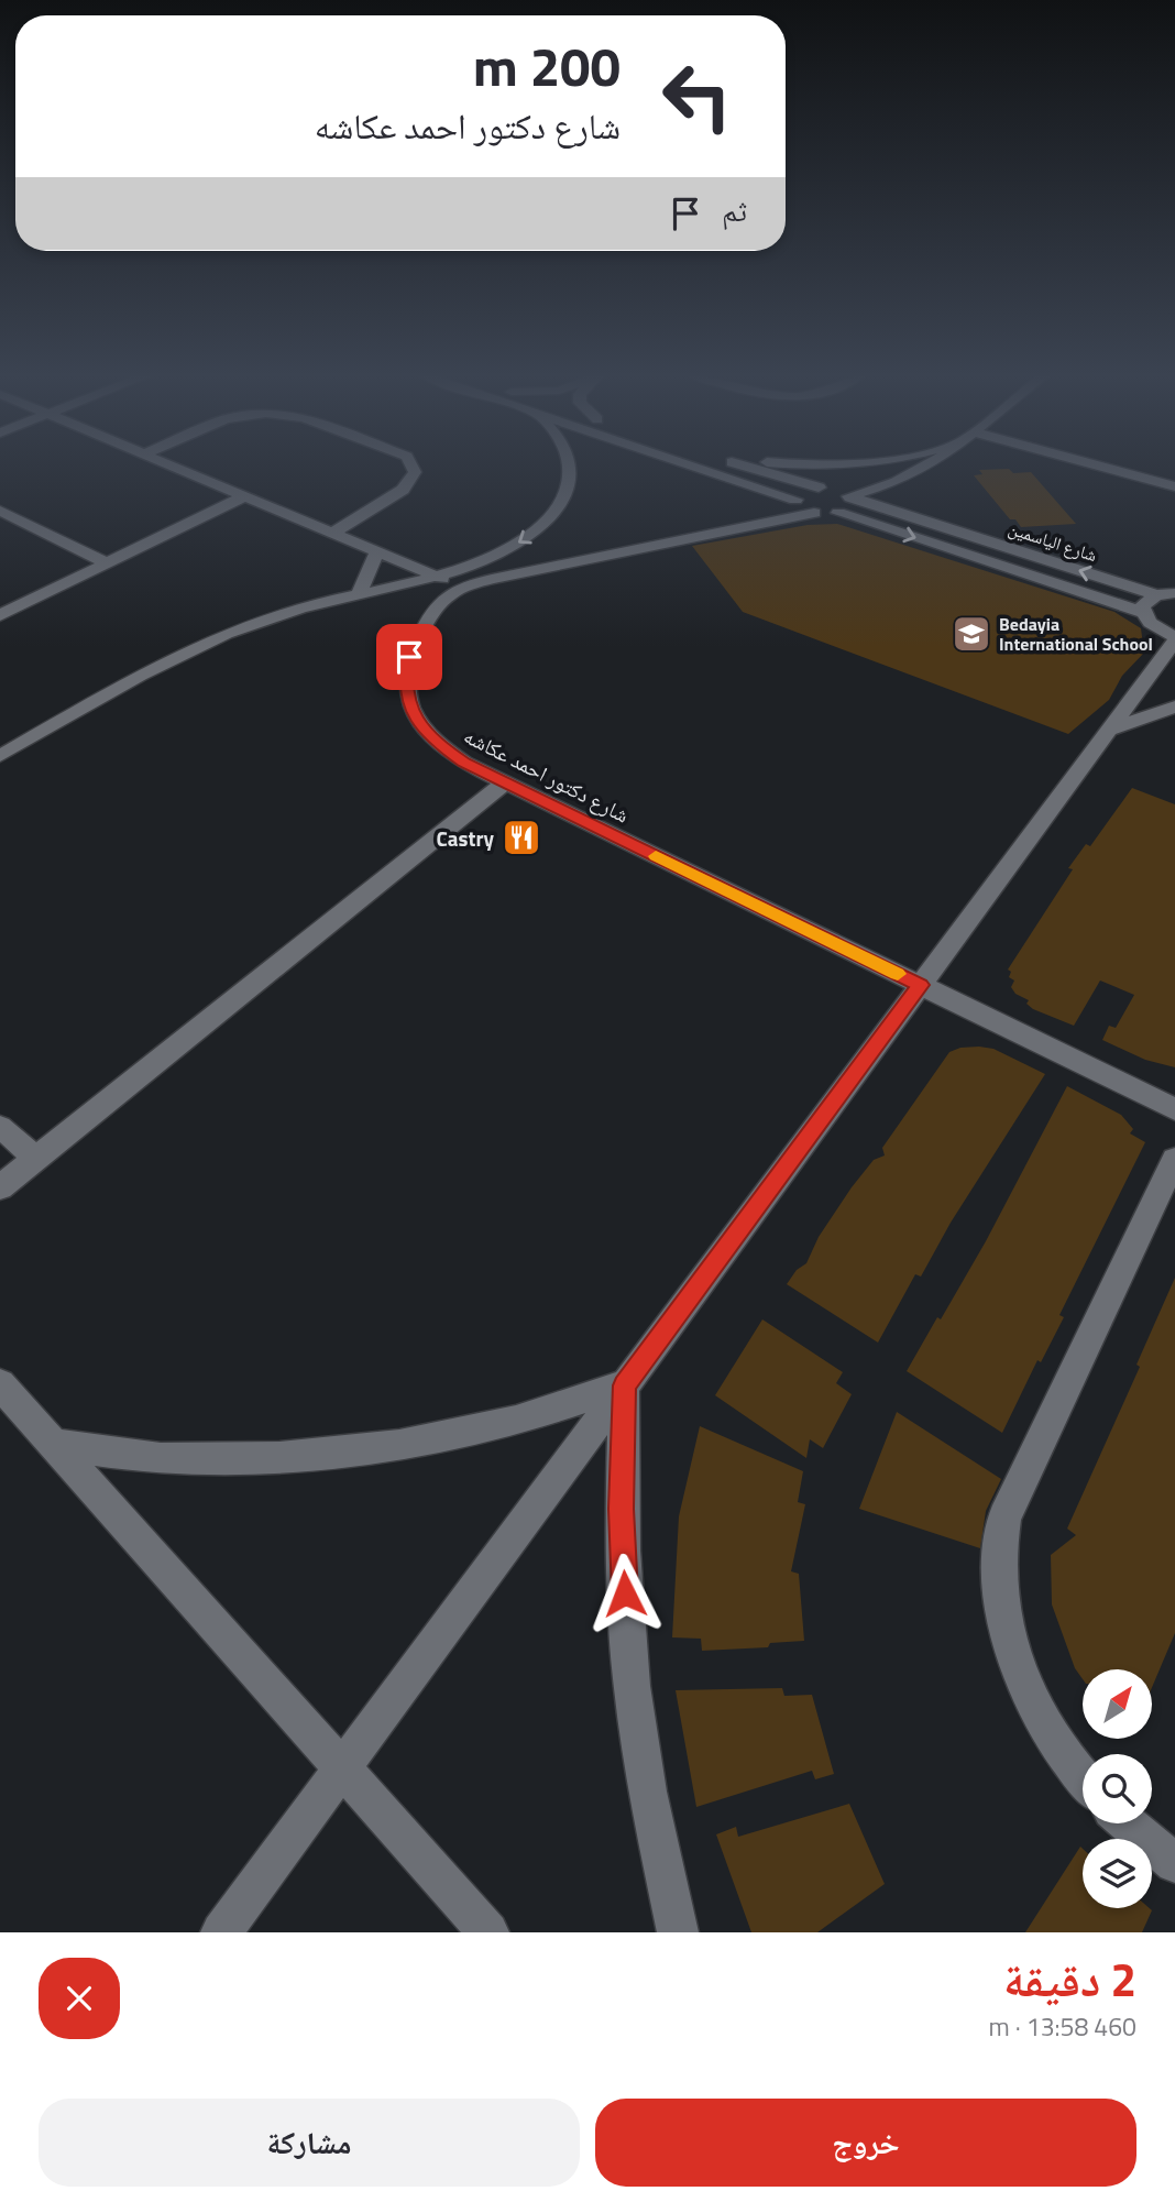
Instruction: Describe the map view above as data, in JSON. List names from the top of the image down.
{
  "streets": {
    "street": ["شارع الياسمين", "شارع دكتور احمد عكاشه"]
  },
  "crossings": [
    ["شارع الياسمين", "شارع دكتور احمد عكاشه"]
  ],
  "places": {
    "school or university": ["Bedayia International School"],
    "restaurant": ["Castry"]
  },
  "north": "top right",
  "page": {
    "turn": ["200 m", "شارع دكتور احمد عكاشه"],
    "then": "ثم",
    "heading": ["2 دقيقة", "460 m · 13:58"],
    "buttons": ["خروج", "مشاركة"]
  }
}
